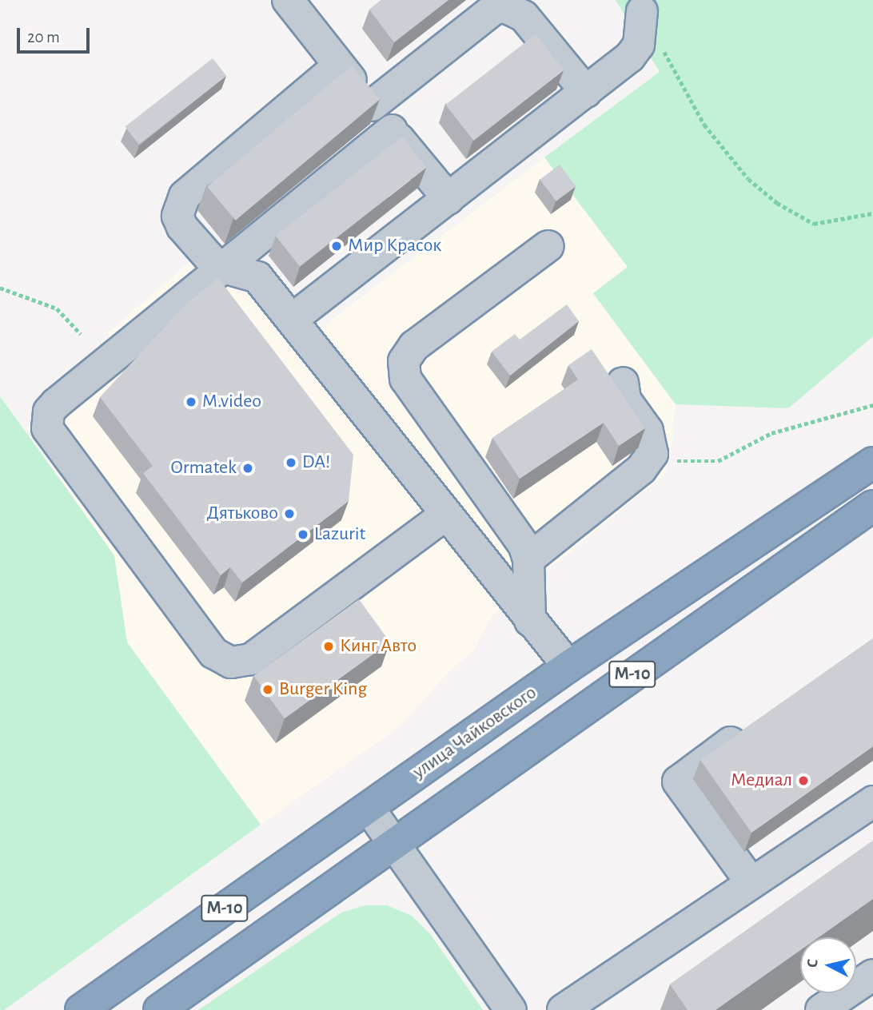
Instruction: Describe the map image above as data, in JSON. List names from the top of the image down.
{
  "streets": {
    "highway": ["М-10", "улица Чайковского"]
  },
  "places": [
    "Мир Красок",
    "M.video",
    "DA!",
    "Ormatek",
    "Дятьково",
    "Lazurit",
    "Кинг Авто",
    "Burger King",
    "Медиал"
  ],
  "scale_bar": "20 m",
  "north": "left"
}
